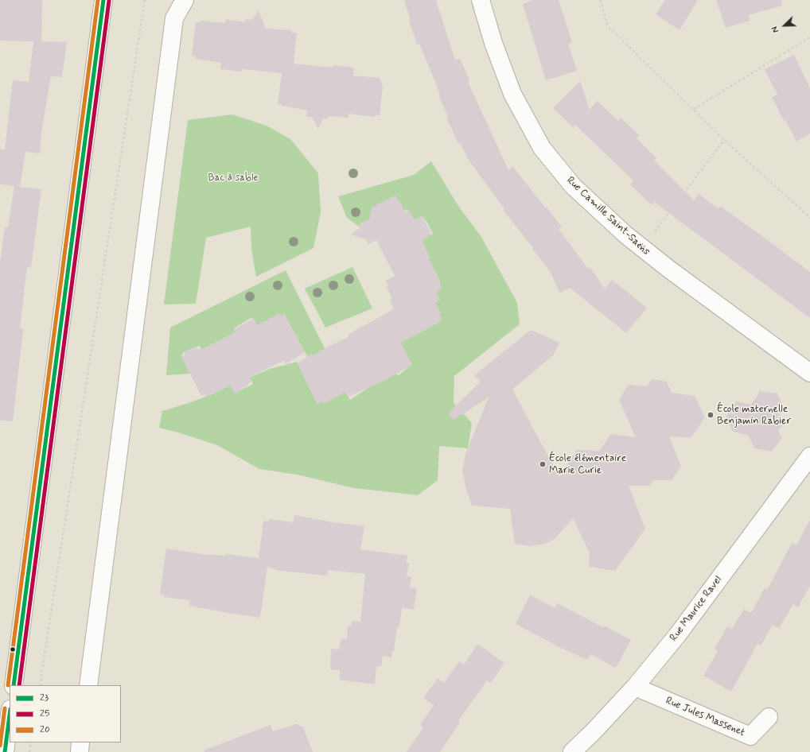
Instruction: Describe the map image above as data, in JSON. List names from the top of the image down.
{
  "streets": {
    "street": ["Rue Camille Saint-Saëns", "Rue Maurice Ravel", "Rue Jules Massenet"]
  },
  "crossings": [
    ["Rue Maurice Ravel", "Rue Jules Massenet"]
  ],
  "parks": ["Bac à sable"],
  "places": ["École maternelle Benjamin Rabier", "École élémentaire Marie Curie"],
  "lines": ["transit line 23", "transit line 20", "transit line 25"],
  "legend": ["23", "25", "20"],
  "north": "bottom left"
}
